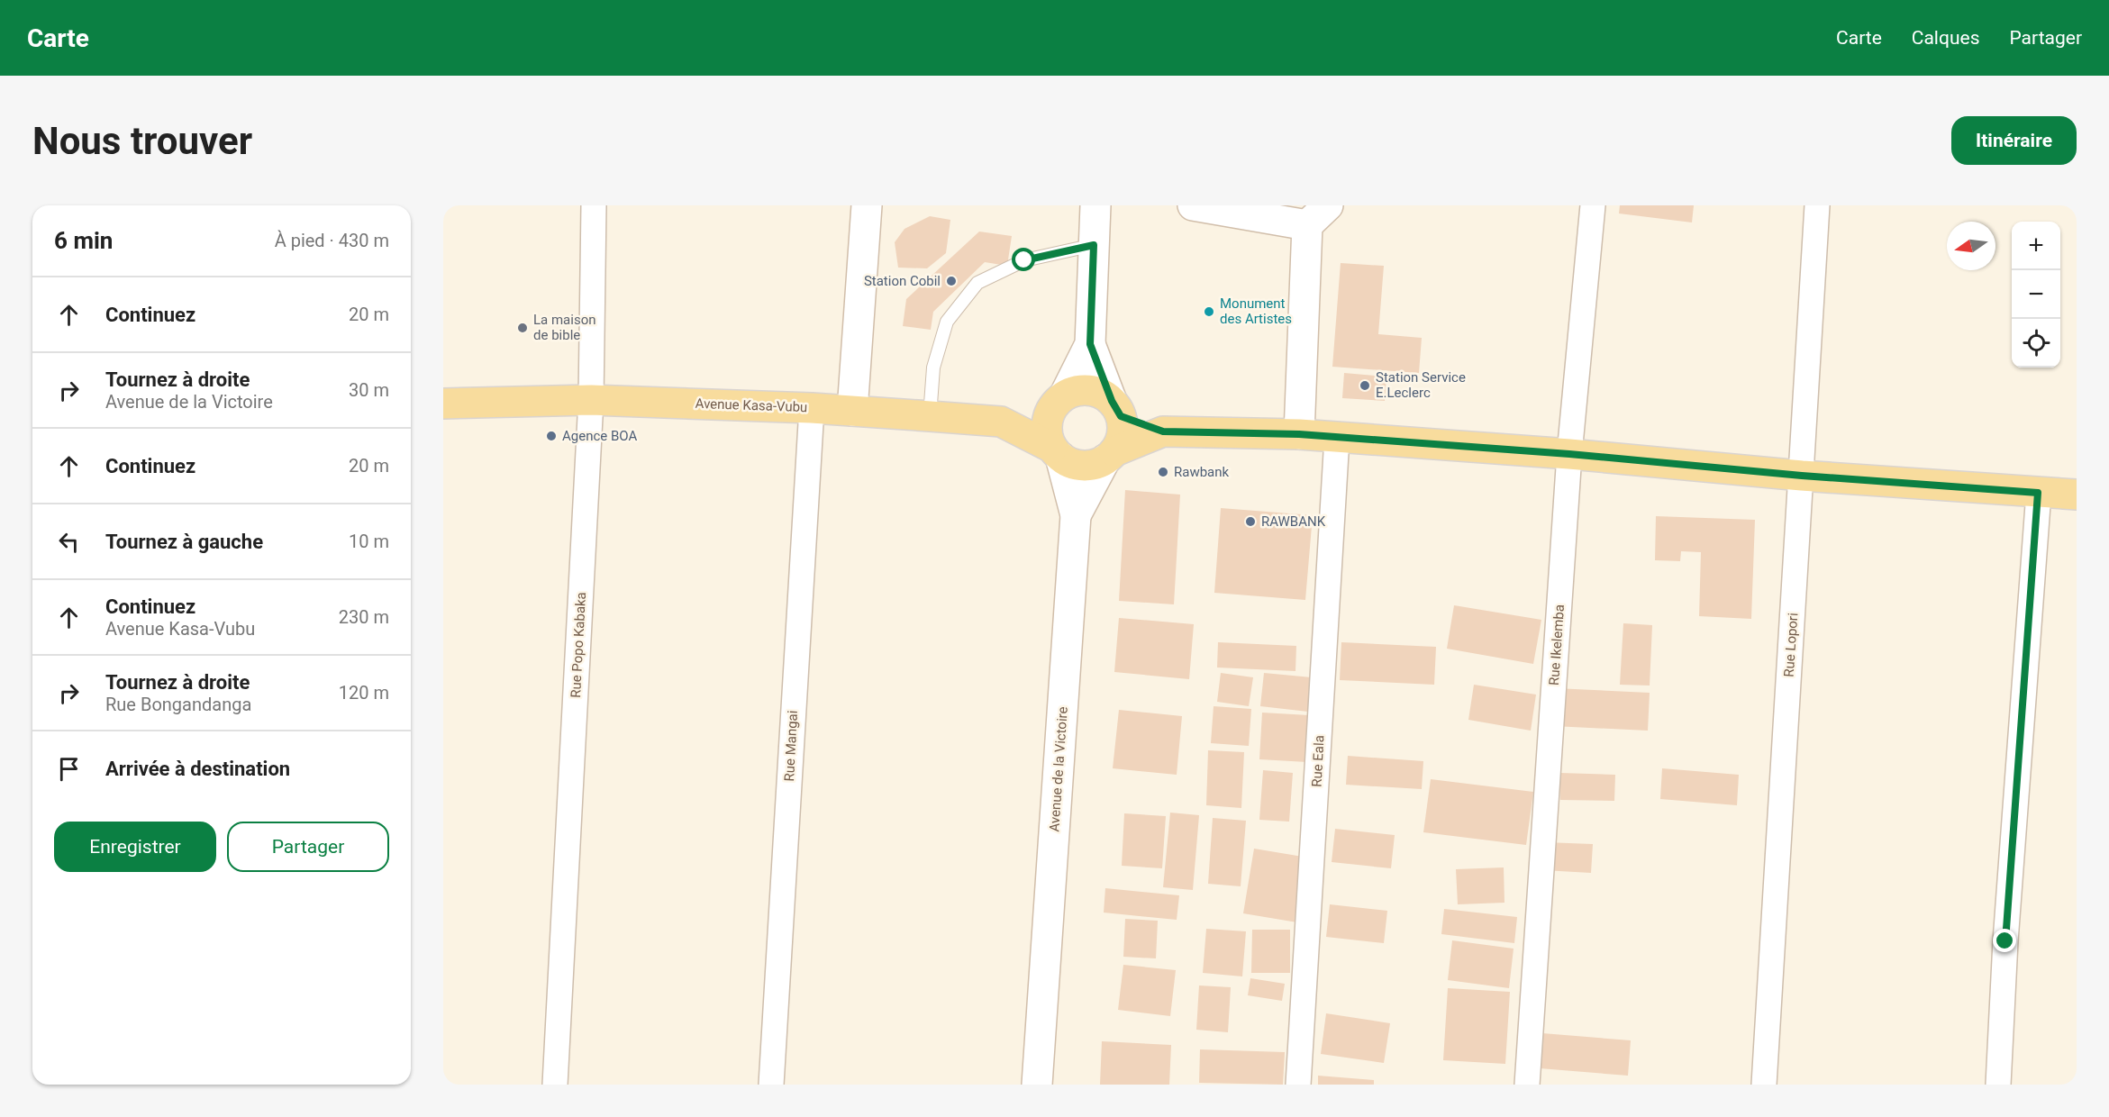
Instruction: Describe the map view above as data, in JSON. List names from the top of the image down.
{
  "streets": {
    "main road": ["Avenue Kasa-Vubu", "Avenue de la Victoire"],
    "street": [
      "Rue Popo Kabaka",
      "Rue Ikelemba",
      "Rue Lopori",
      "Rue Mangai",
      "Rue Eala"
    ]
  },
  "crossings": [
    ["Avenue Kasa-Vubu", "Rue Popo Kabaka"],
    ["Avenue Kasa-Vubu", "Rue Mangai"],
    ["Avenue Kasa-Vubu", "Avenue de la Victoire"]
  ],
  "places": [
    "Station Cobil",
    "Monument des Artistes",
    "La maison de bible",
    "Station Service E.Leclerc",
    "Agence BOA",
    "Rawbank",
    "RAWBANK"
  ],
  "north": "left",
  "page": {
    "header": "Carte",
    "nav": ["Carte", "Calques", "Partager"],
    "buttons": [
      "Itinéraire",
      ["Enregistrer", "Partager"]
    ],
    "title": "Nous trouver",
    "heading": ["6 min", "À pied · 430 m"],
    "map_buttons": ["+", "−"],
    "list": [
      ["Continuez", "20 m"],
      ["Tournez à droite", "Avenue de la Victoire", "30 m"],
      ["Continuez", "20 m"],
      ["Tournez à gauche", "10 m"],
      ["Continuez", "Avenue Kasa-Vubu", "230 m"],
      ["Tournez à droite", "Rue Bongandanga", "120 m"],
      "Arrivée à destination"
    ]
  }
}
